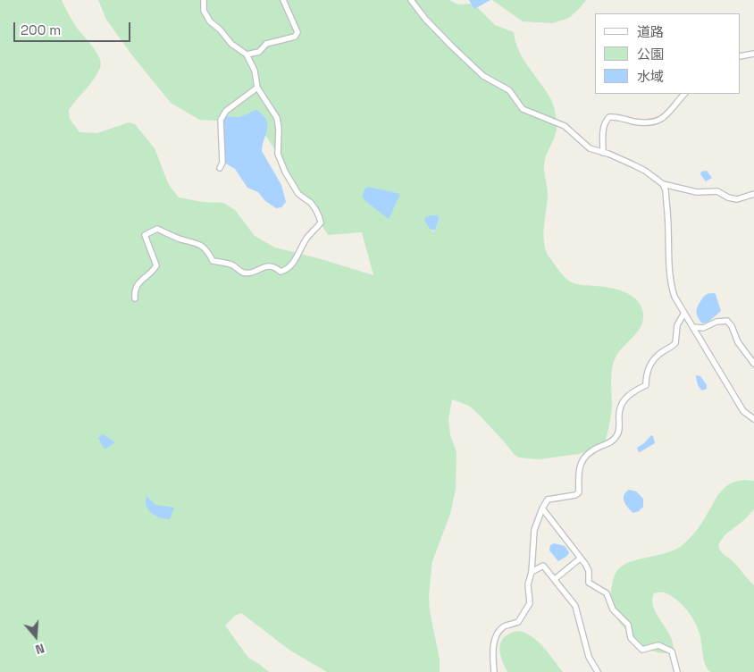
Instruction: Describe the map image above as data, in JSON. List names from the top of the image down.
{
  "legend": ["道路", "公園", "水域"],
  "scale_bar": "200 m",
  "north": "bottom"
}
